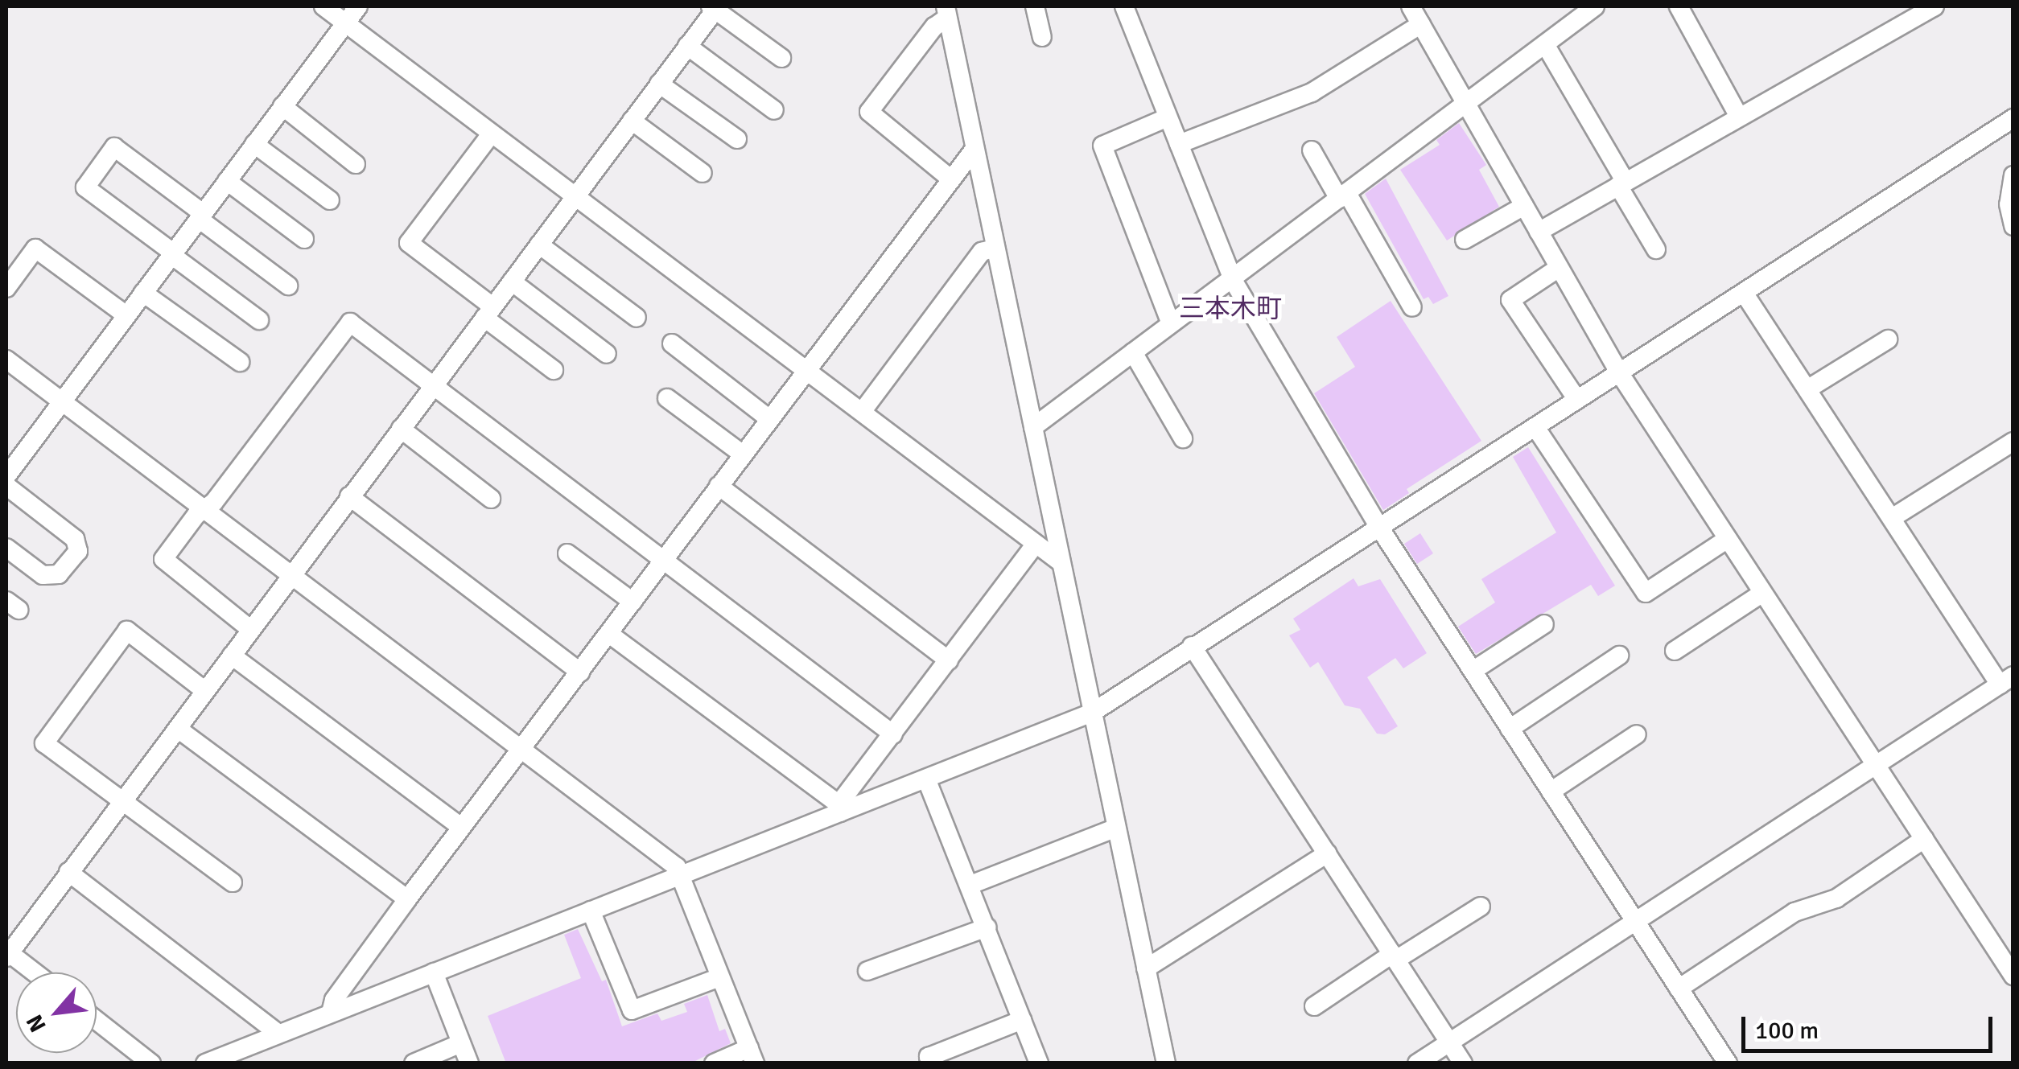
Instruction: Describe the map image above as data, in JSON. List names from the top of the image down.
{
  "districts": ["三本木町"],
  "scale_bar": "100 m",
  "north": "bottom left"
}
